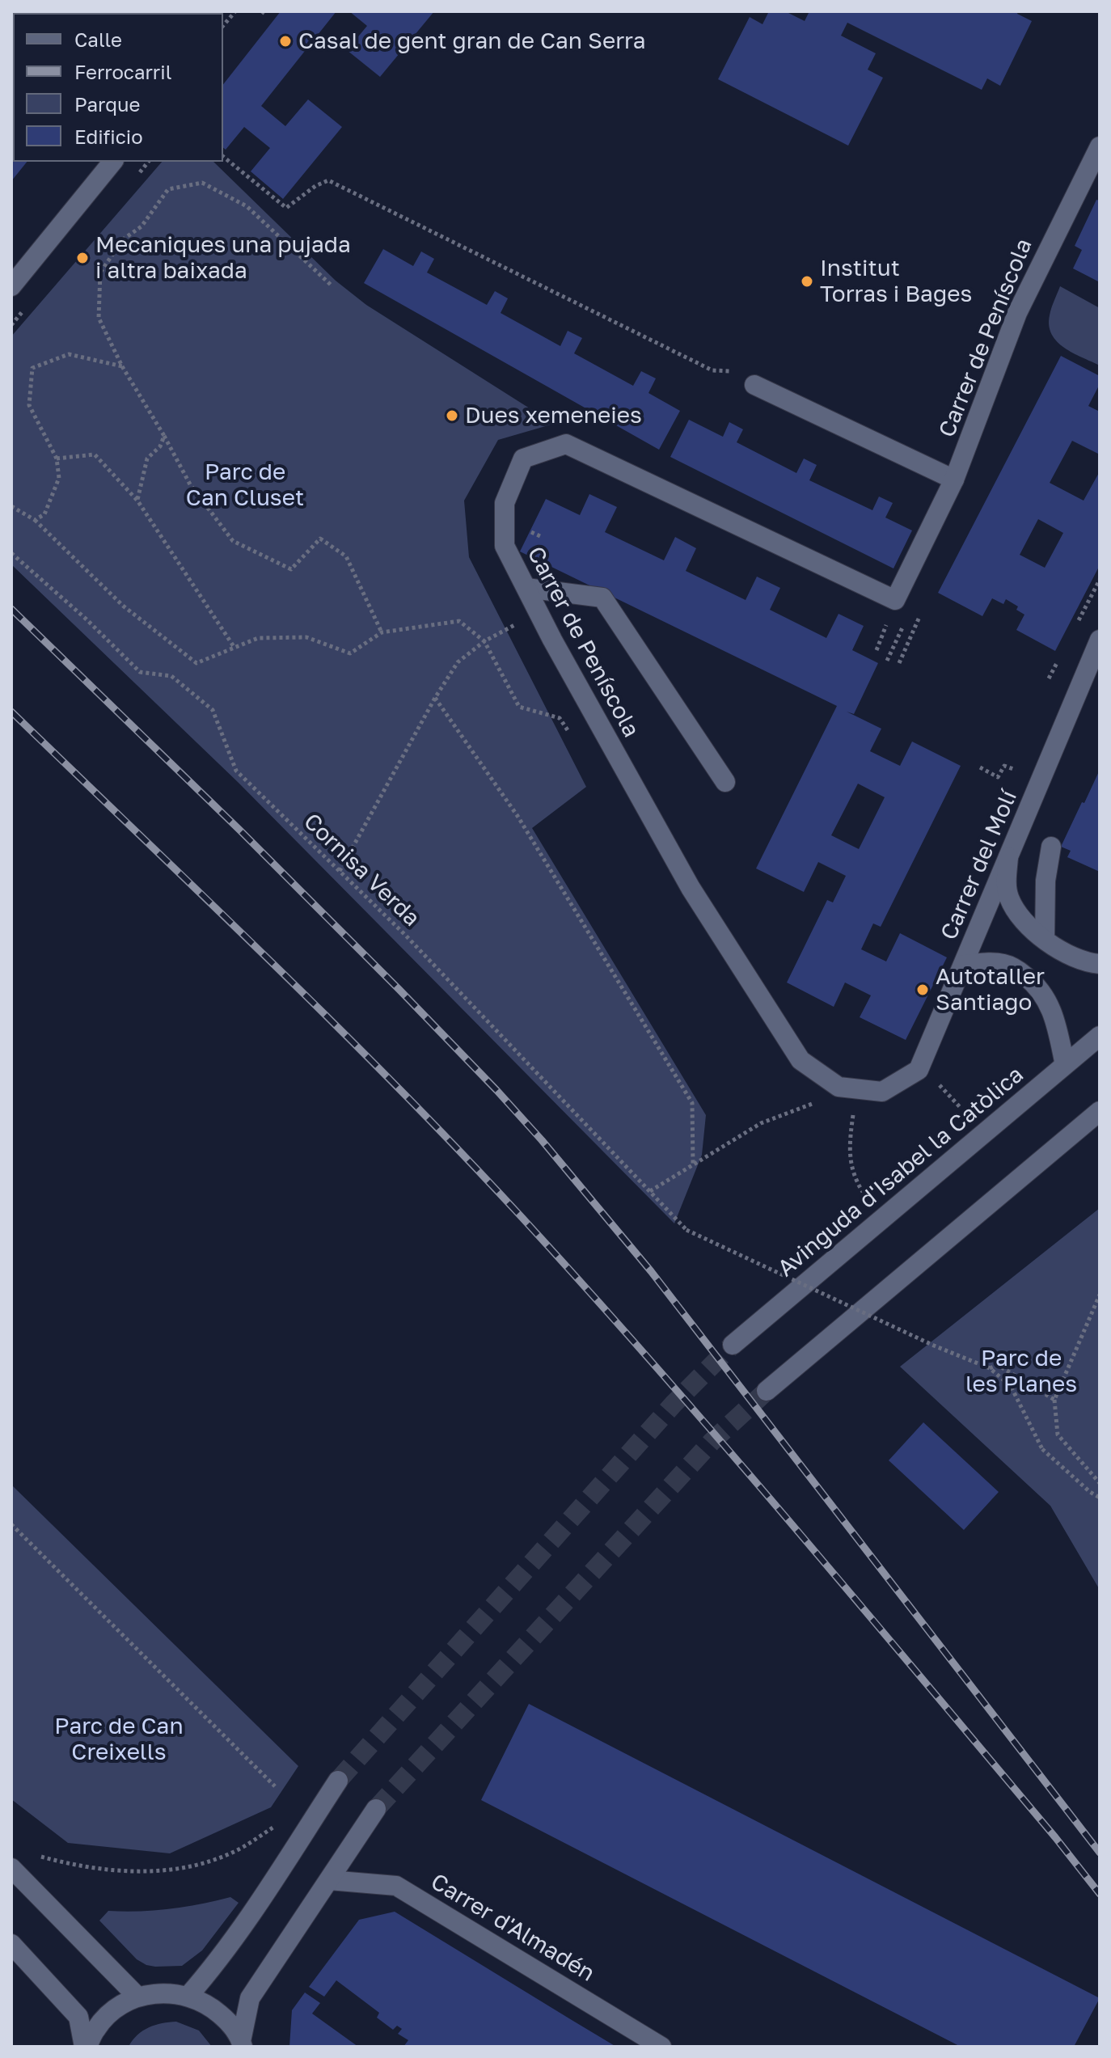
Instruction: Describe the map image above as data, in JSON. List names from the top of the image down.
{
  "streets": {
    "street": [
      "Carrer de Peníscola",
      "Carrer del Molí",
      "Avinguda d'Isabel la Catòlica",
      "Carrer d'Almadén"
    ],
    "path": ["Cornisa Verda"]
  },
  "crossings": [
    ["Carrer de Peníscola", "Carrer del Molí"]
  ],
  "parks": ["Parc de Can Cluset", "Parc de les Planes", "Parc de Can Creixells"],
  "places": [
    "Casal de gent gran de Can Serra",
    "Mecaniques una pujada i altra baixada",
    "Institut Torras i Bages",
    "Dues xemeneies",
    "Autotaller Santiago"
  ],
  "legend": [
    "Calle",
    "Ferrocarril",
    "Parque",
    "Edificio"
  ]
}
